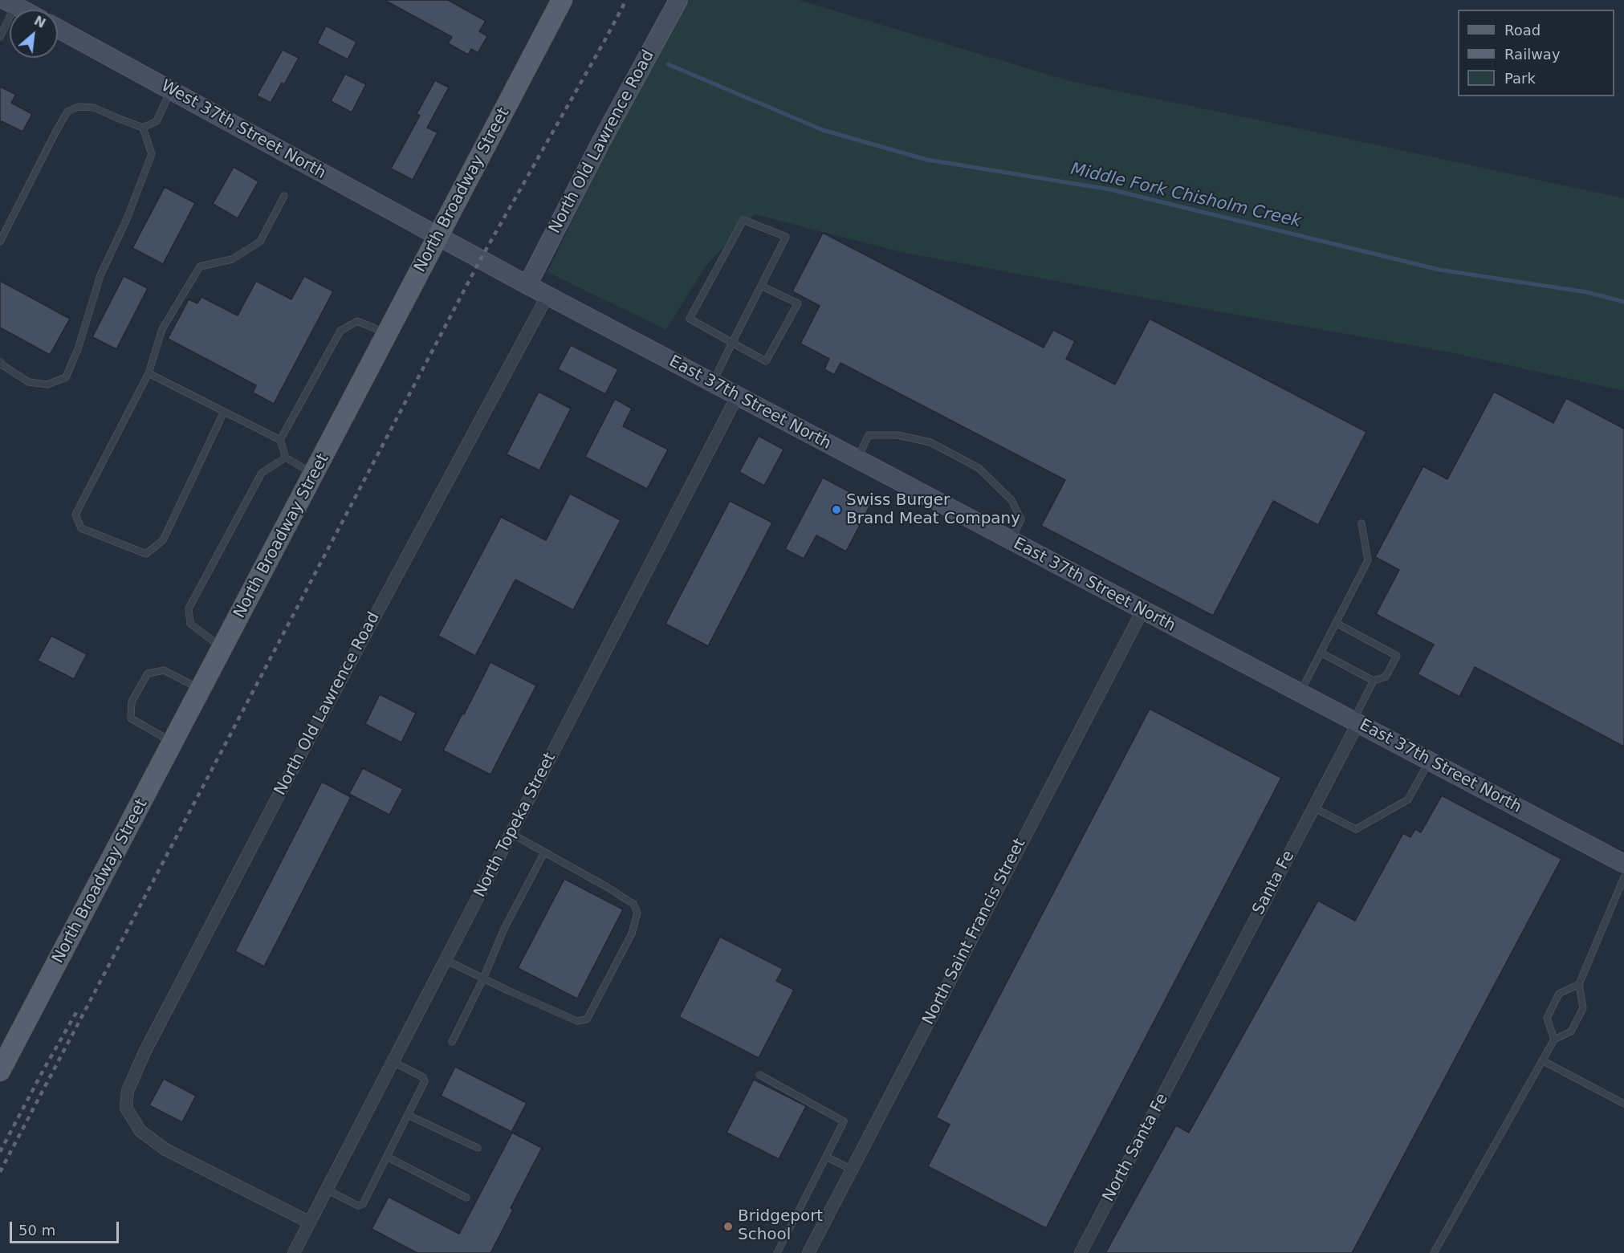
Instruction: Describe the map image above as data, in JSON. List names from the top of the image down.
{
  "streets": {
    "main road": [
      "West 37th Street North",
      "North Old Lawrence Road",
      "North Broadway Street",
      "East 37th Street North"
    ],
    "street": [
      "North Topeka Street",
      "Santa Fe",
      "North Saint Francis Street",
      "North Santa Fe"
    ]
  },
  "crossings": [
    ["West 37th Street North", "North Broadway Street"],
    ["West 37th Street North", "East 37th Street North"],
    ["North Old Lawrence Road", "East 37th Street North"],
    ["North Old Lawrence Road", "North Topeka Street"],
    ["North Broadway Street", "East 37th Street North"],
    ["East 37th Street North", "North Topeka Street"],
    ["East 37th Street North", "Santa Fe"],
    ["East 37th Street North", "North Saint Francis Street"],
    ["Santa Fe", "North Santa Fe"]
  ],
  "water": ["Middle Fork Chisholm Creek"],
  "places": ["Swiss Burger Brand Meat Company", "Bridgeport School"],
  "legend": ["Road", "Railway", "Park"],
  "scale_bar": "50 m",
  "north": "top right"
}
